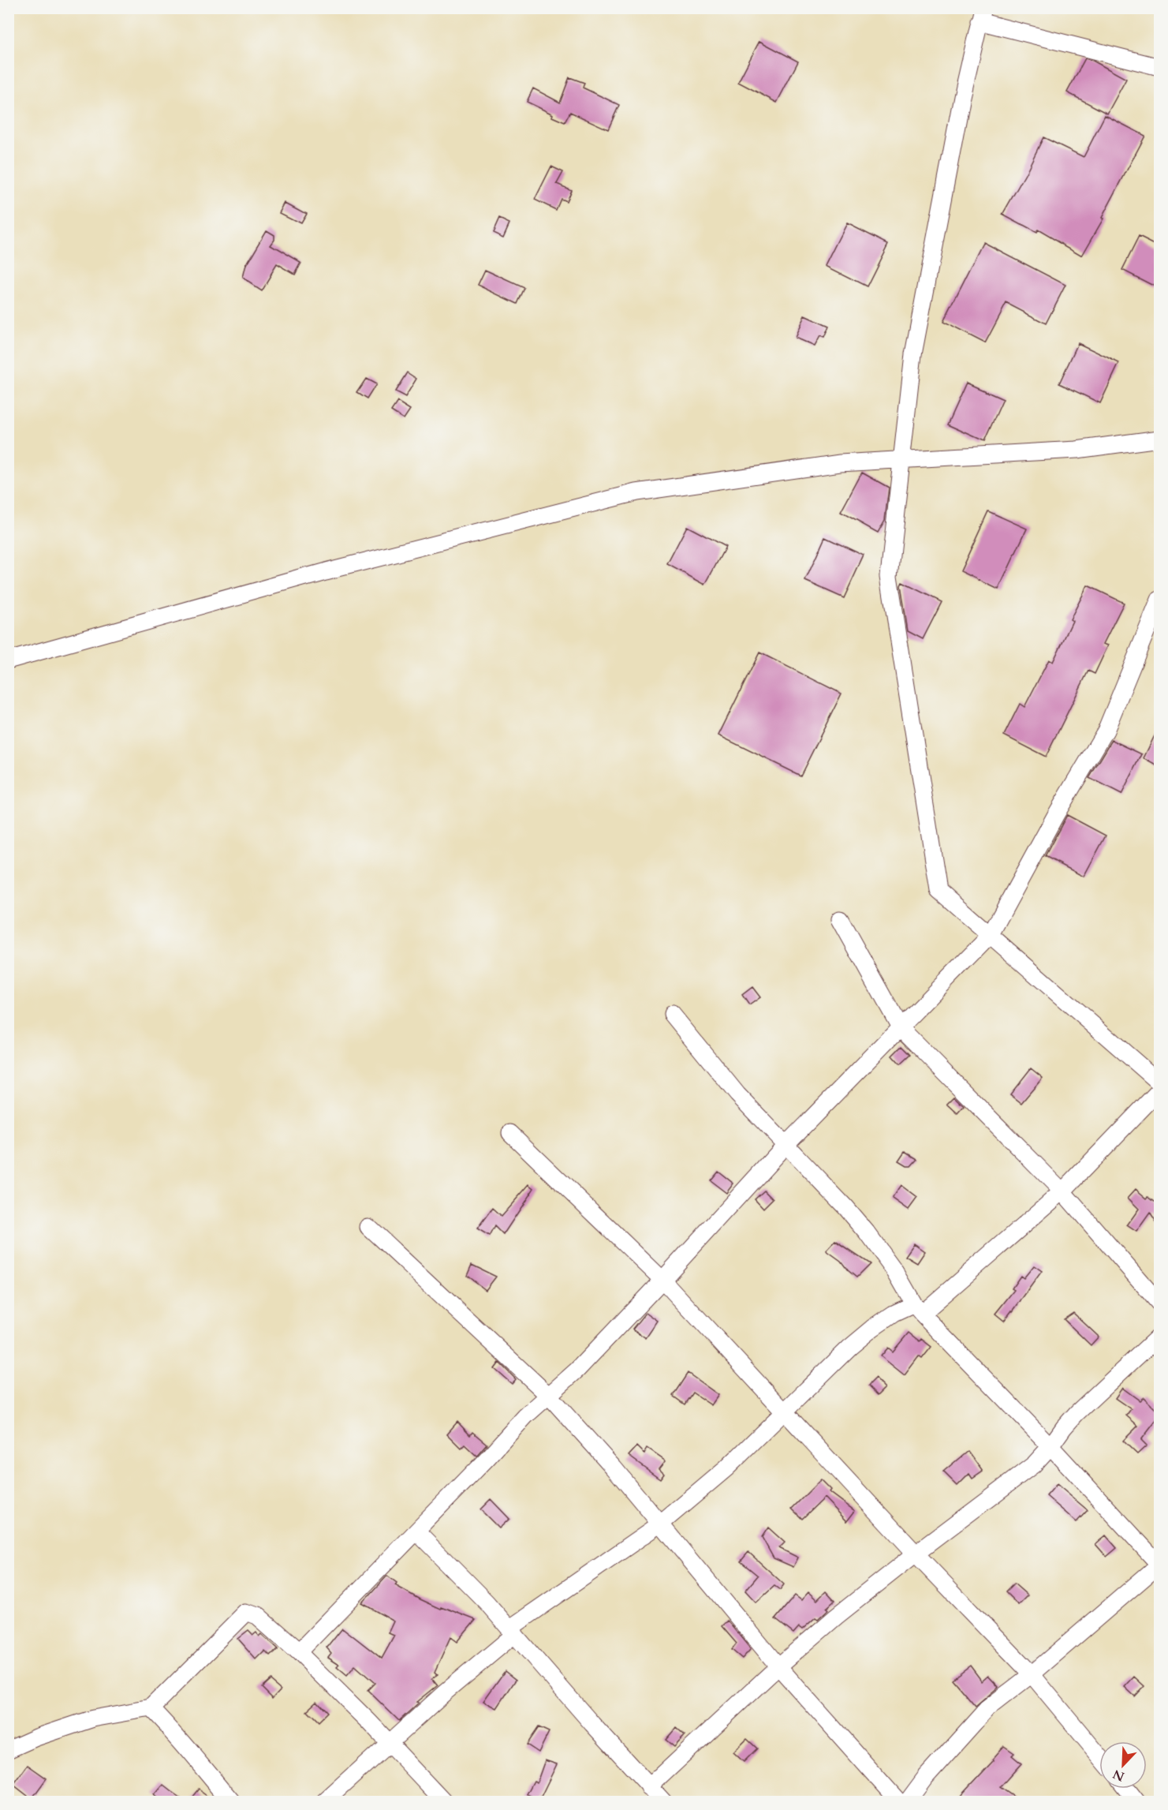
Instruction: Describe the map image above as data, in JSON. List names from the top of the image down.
{
  "north": "bottom left"
}
